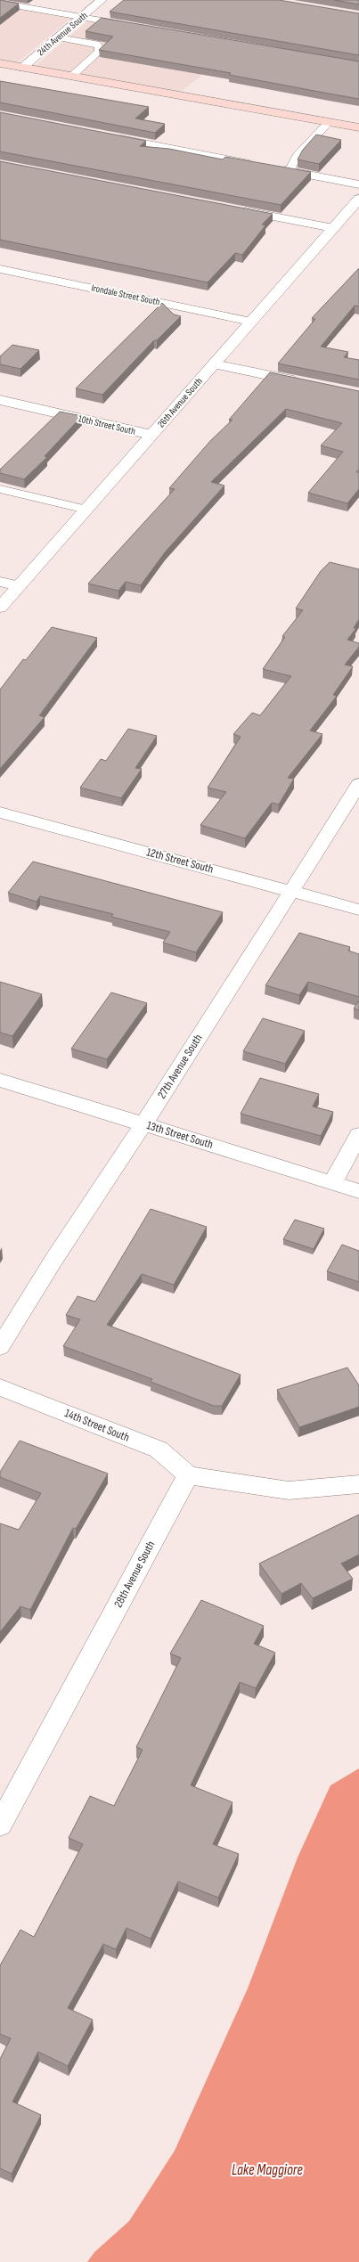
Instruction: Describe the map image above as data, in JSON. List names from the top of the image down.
{
  "streets": {
    "street": [
      "24th Avenue South",
      "Irondale Street South",
      "26th Avenue South",
      "10th Street South",
      "12th Street South",
      "27th Avenue South",
      "13th Street South",
      "14th Street South",
      "28th Avenue South"
    ]
  },
  "crossings": [
    ["Irondale Street South", "26th Avenue South"],
    ["26th Avenue South", "10th Street South"],
    ["12th Street South", "27th Avenue South"],
    ["27th Avenue South", "13th Street South"],
    ["14th Street South", "28th Avenue South"]
  ],
  "water": ["Lake Maggiore"]
}
